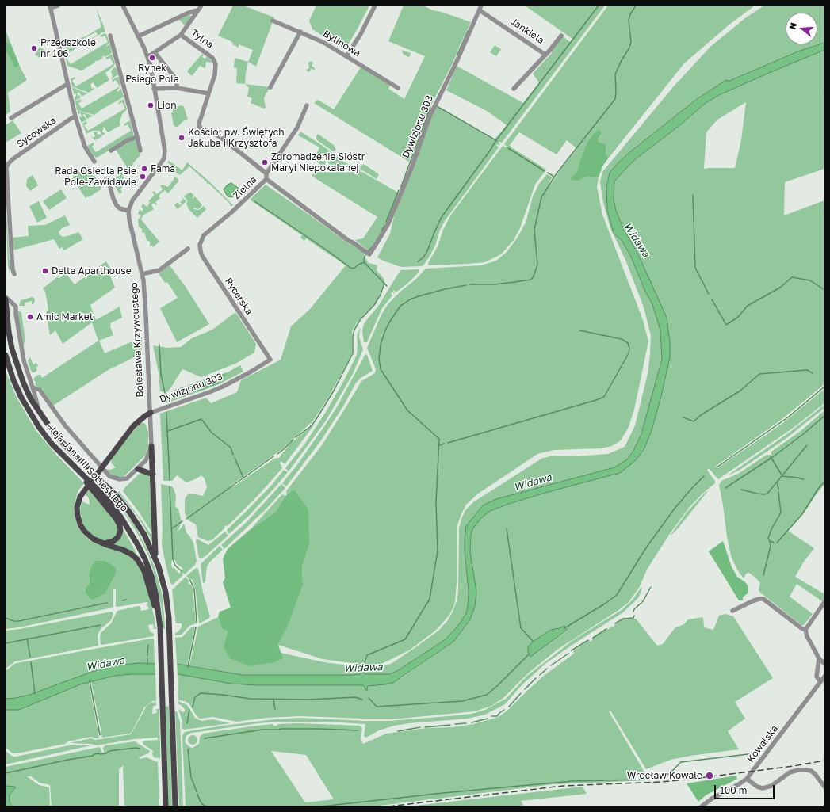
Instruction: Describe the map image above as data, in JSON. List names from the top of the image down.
{
  "streets": {
    "main road": ["aleja Jana III Sobieskiego"],
    "street": [
      "Jankiela",
      "Tylna",
      "Bylinowa",
      "Dywizjonu 303",
      "Sycowska",
      "Zielna",
      "Rycerska",
      "Bolesława Krzywoustego",
      "Kowalska"
    ]
  },
  "crossings": [
    ["Jankiela", "Dywizjonu 303"],
    ["Tylna", "Zielna"],
    ["Dywizjonu 303", "Zielna"],
    ["Dywizjonu 303", "Rycerska"],
    ["Dywizjonu 303", "Bolesława Krzywoustego"],
    ["Zielna", "Rycerska"]
  ],
  "water": ["Widawa"],
  "places": [
    "Przedszkole nr 106",
    "Rynek Psiego Pola",
    "Lion",
    "Kościół pw. Świętych Jakuba i Krzysztofa",
    "Zgromadzenie Sióstr Maryi Niepokalanej",
    "Fama",
    "Rada Osiedla Psie Pole-Zawidawie",
    "Delta Aparthouse",
    "Amic Market",
    "Wrocław Kowale"
  ],
  "scale_bar": "100 m",
  "north": "left"
}
